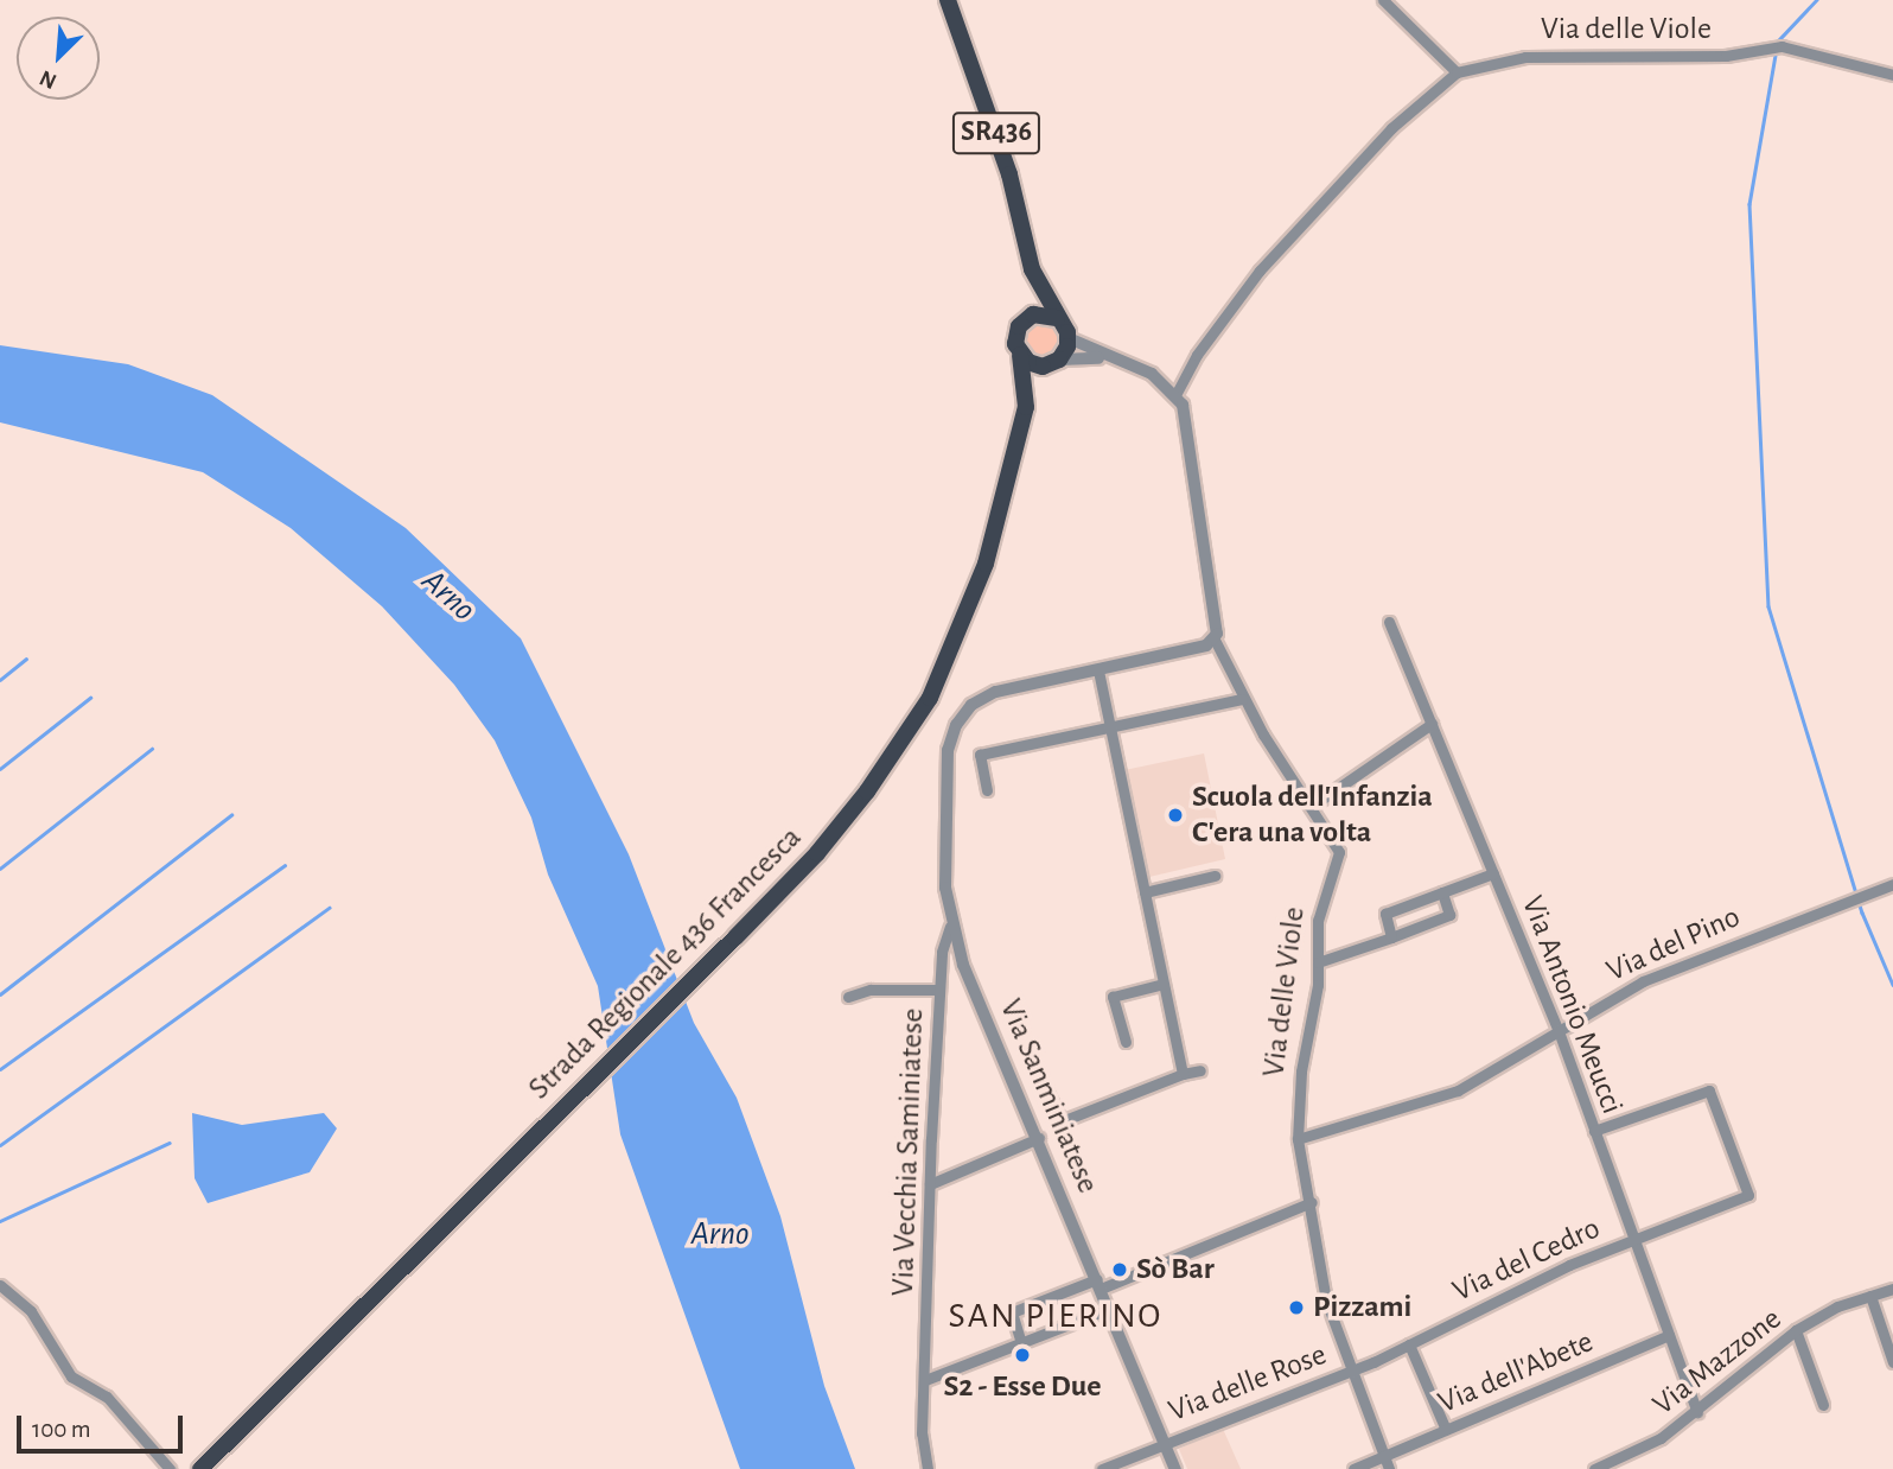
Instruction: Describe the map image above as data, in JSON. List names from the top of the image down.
{
  "streets": {
    "main road": ["SR436", "Strada Regionale 436 Francesca"],
    "street": [
      "Via delle Viole",
      "Via del Pino",
      "Via Antonio Meucci",
      "Via Sanminiatese",
      "Via Vecchia Saminiatese",
      "Via del Cedro",
      "Via Mazzone",
      "Via dell'Abete",
      "Via delle Rose"
    ]
  },
  "crossings": [
    ["Via delle Viole", "Via del Pino"],
    ["Via delle Viole", "Via del Cedro"],
    ["Via delle Viole", "Via dell'Abete"],
    ["Via delle Viole", "Via delle Rose"],
    ["Via del Pino", "Via Antonio Meucci"],
    ["Via Antonio Meucci", "Via del Cedro"],
    ["Via Antonio Meucci", "Via Mazzone"],
    ["Via Antonio Meucci", "Via dell'Abete"],
    ["Via Sanminiatese", "Via Vecchia Saminiatese"],
    ["Via Sanminiatese", "Via delle Rose"],
    ["Via del Cedro", "Via delle Rose"]
  ],
  "districts": ["SAN PIERINO"],
  "water": ["Arno"],
  "places": [
    "Scuola dell'Infanzia C'era una volta",
    "Sò Bar",
    "Pizzami",
    "S2 - Esse Due"
  ],
  "scale_bar": "100 m",
  "north": "bottom left"
}
